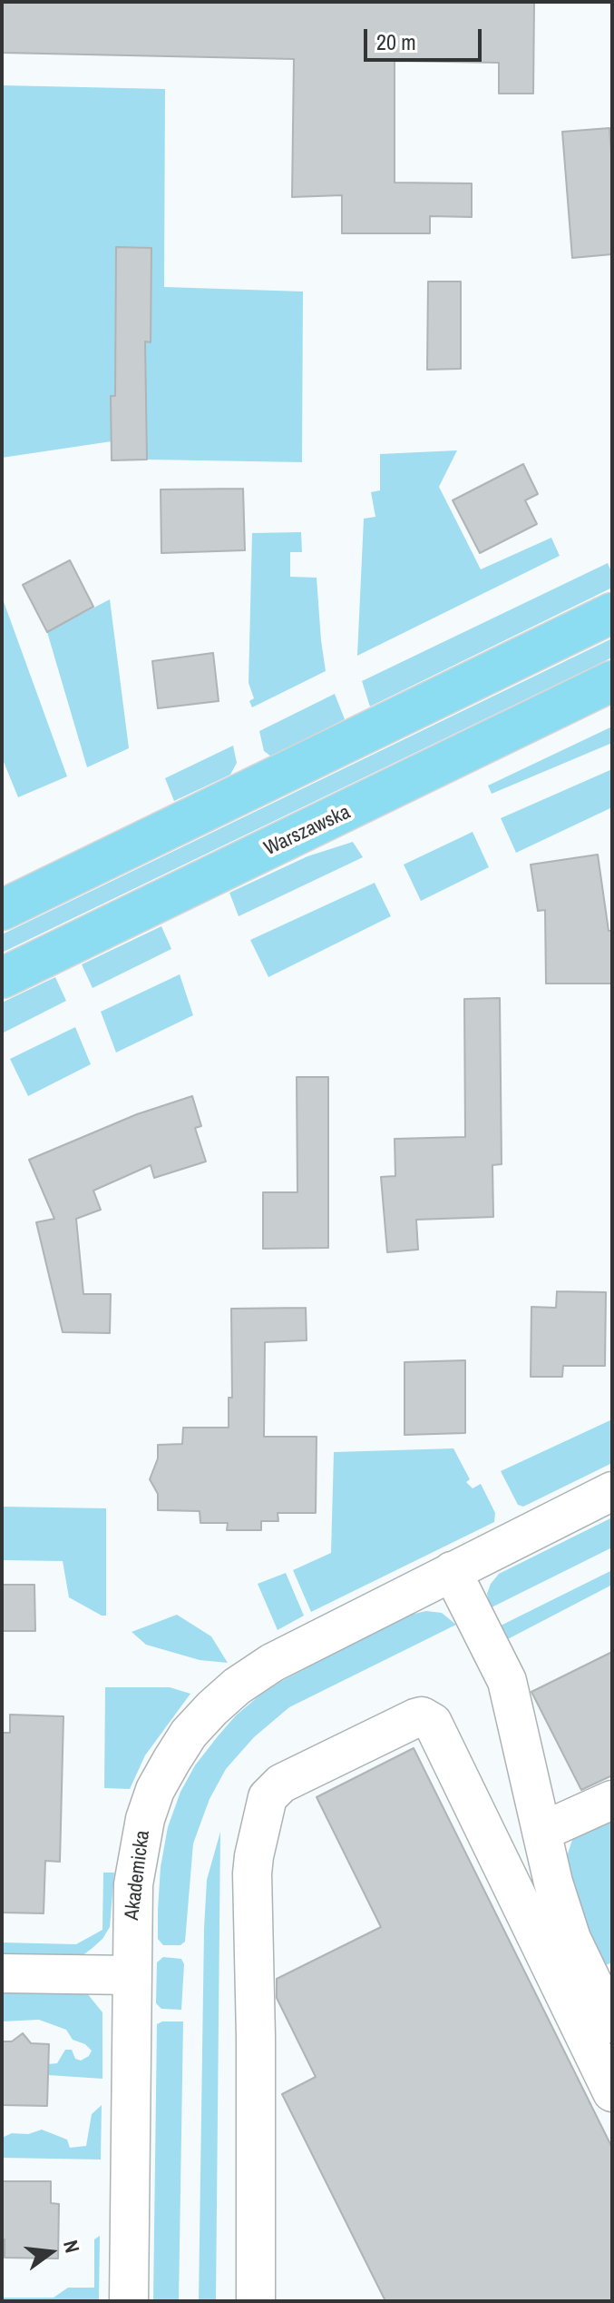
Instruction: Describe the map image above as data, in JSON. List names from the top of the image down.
{
  "streets": {
    "main road": ["Warszawska"],
    "street": ["Akademicka"]
  },
  "scale_bar": "20 m",
  "north": "right"
}
